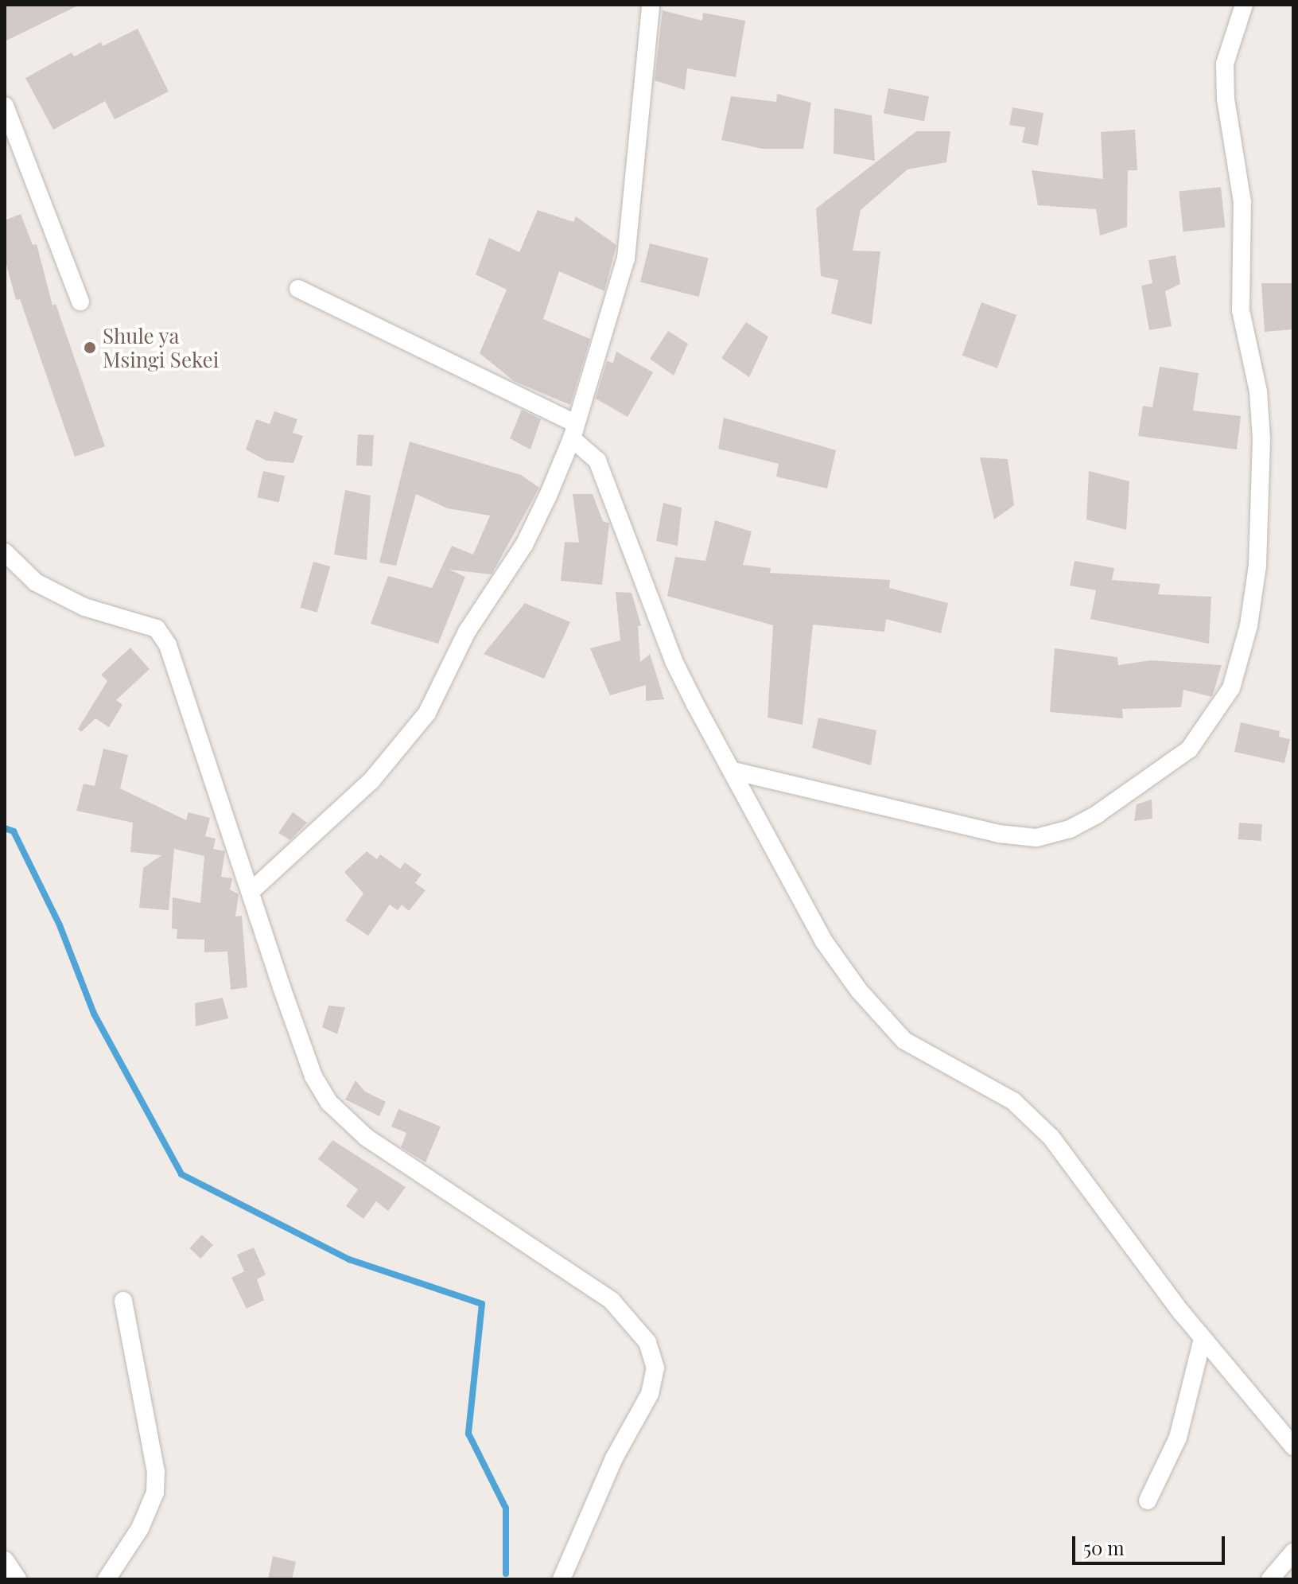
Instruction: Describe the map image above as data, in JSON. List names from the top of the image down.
{
  "places": ["Shule ya Msingi Sekei"],
  "scale_bar": "50 m"
}
